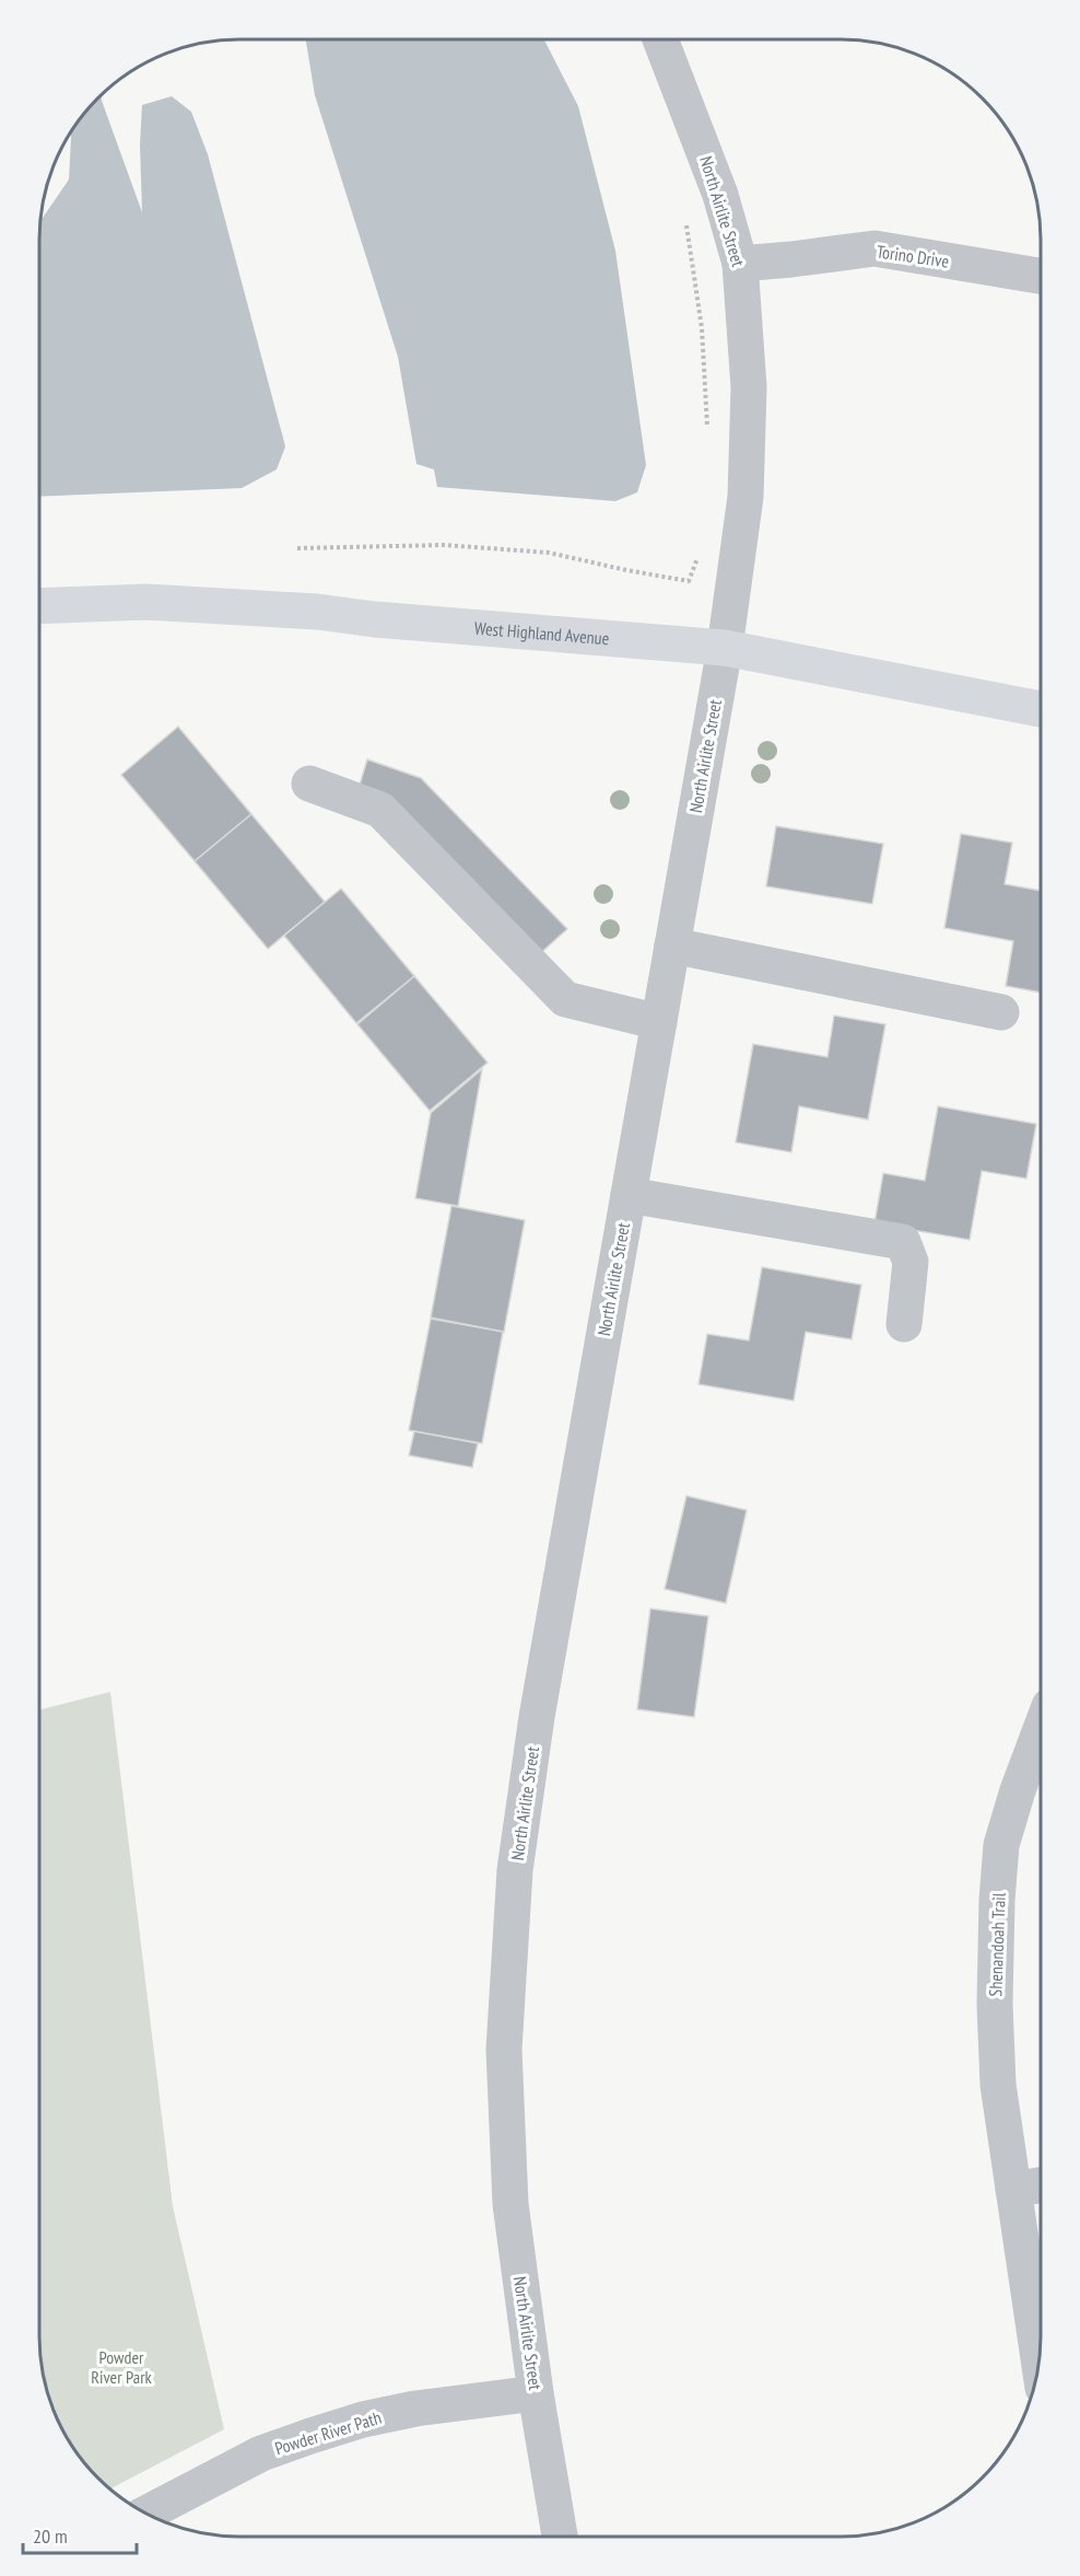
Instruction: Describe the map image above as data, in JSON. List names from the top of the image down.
{
  "streets": {
    "main road": ["West Highland Avenue"],
    "street": [
      "North Airlite Street",
      "Torino Drive",
      "Shenandoah Trail",
      "Powder River Path"
    ]
  },
  "crossings": [
    ["North Airlite Street", "Torino Drive"],
    ["North Airlite Street", "West Highland Avenue"],
    ["North Airlite Street", "Powder River Path"]
  ],
  "parks": ["Powder River Park"],
  "scale_bar": "20 m"
}
